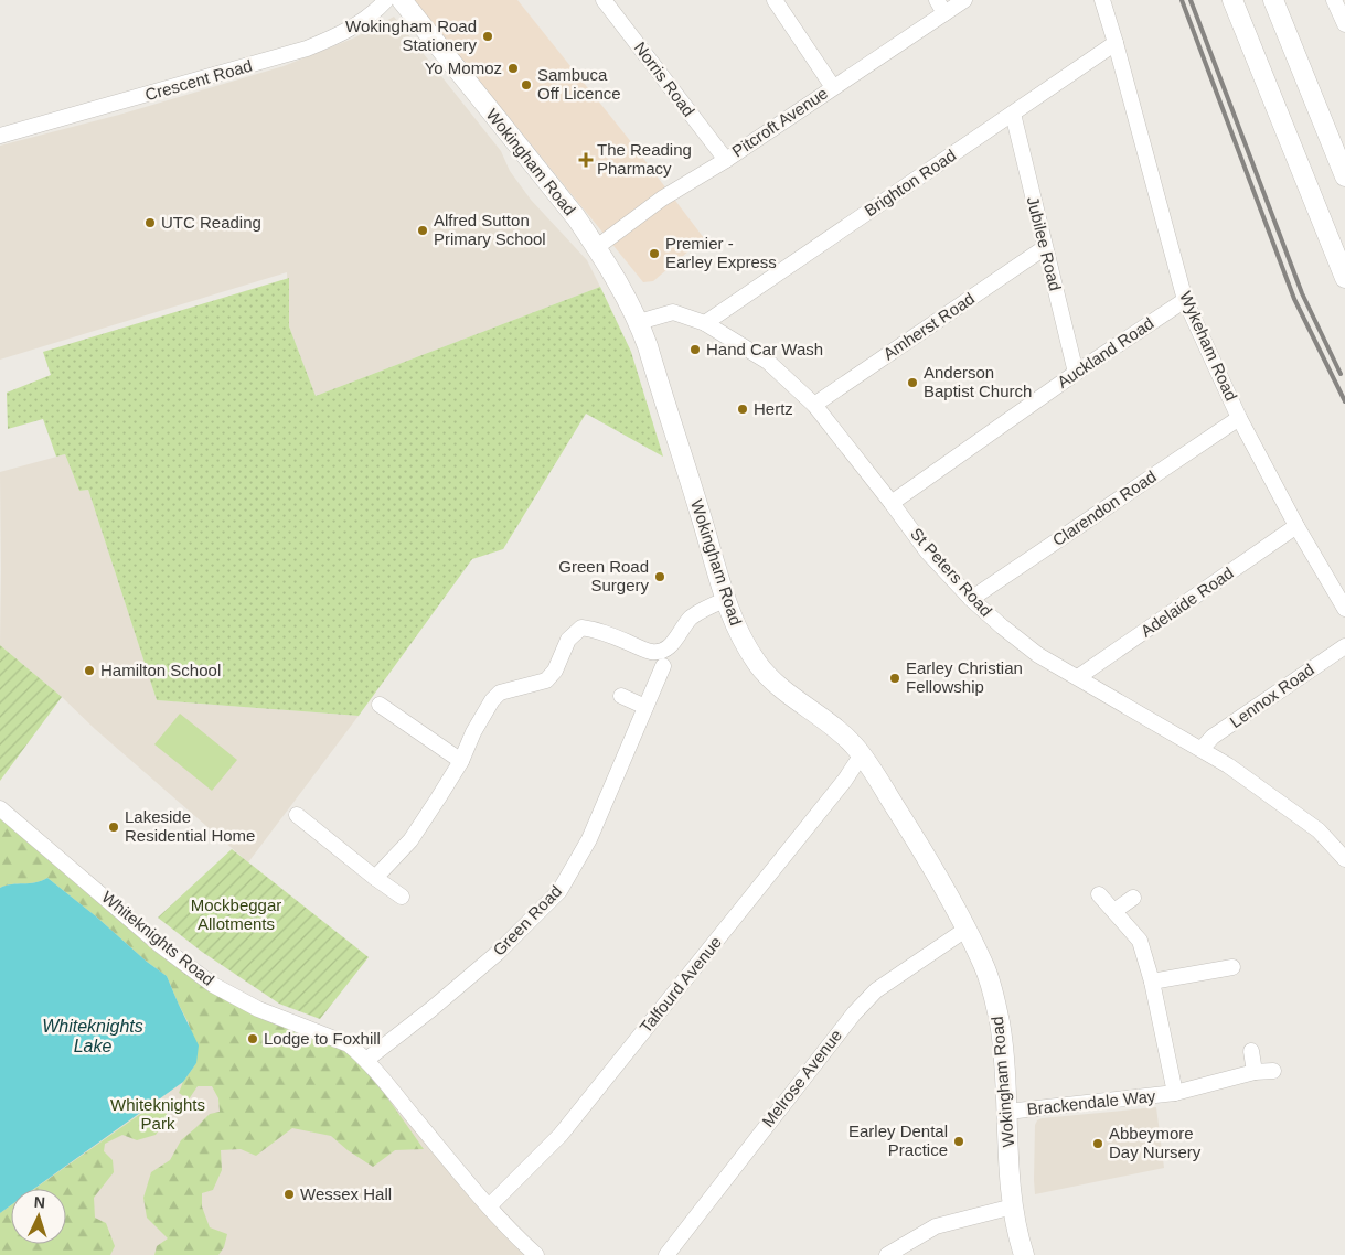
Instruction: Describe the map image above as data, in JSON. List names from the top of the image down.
{
  "streets": {
    "main road": ["Wokingham Road"],
    "street": [
      "Norris Road",
      "Crescent Road",
      "Pitcroft Avenue",
      "Brighton Road",
      "Jubilee Road",
      "Amherst Road",
      "Wykeham Road",
      "Auckland Road",
      "Clarendon Road",
      "St Peters Road",
      "Adelaide Road",
      "Lennox Road",
      "Green Road",
      "Whiteknights Road",
      "Talfourd Avenue",
      "Melrose Avenue",
      "Brackendale Way"
    ]
  },
  "crossings": [
    ["Norris Road", "Pitcroft Avenue"],
    ["Pitcroft Avenue", "Wokingham Road"],
    ["Wokingham Road", "St Peters Road"],
    ["Wokingham Road", "Talfourd Avenue"],
    ["Wokingham Road", "Melrose Avenue"],
    ["Wokingham Road", "Brackendale Way"],
    ["Brighton Road", "Jubilee Road"],
    ["Brighton Road", "Wykeham Road"],
    ["Brighton Road", "St Peters Road"],
    ["Jubilee Road", "Amherst Road"],
    ["Jubilee Road", "Auckland Road"],
    ["Amherst Road", "St Peters Road"],
    ["Wykeham Road", "Auckland Road"],
    ["Wykeham Road", "Clarendon Road"],
    ["Wykeham Road", "Adelaide Road"],
    ["Auckland Road", "St Peters Road"],
    ["Clarendon Road", "St Peters Road"],
    ["St Peters Road", "Adelaide Road"],
    ["St Peters Road", "Lennox Road"],
    ["Green Road", "Whiteknights Road"],
    ["Whiteknights Road", "Talfourd Avenue"]
  ],
  "water": ["Whiteknights Lake"],
  "parks": ["Mockbeggar Allotments", "Whiteknights Park"],
  "places": {
    "other": [
      "Wokingham Road Stationery",
      "Yo Momoz",
      "Sambuca Off Licence",
      "UTC Reading",
      "Alfred Sutton Primary School",
      "Premier - Earley Express",
      "Hand Car Wash",
      "Anderson Baptist Church",
      "Hertz",
      "Green Road Surgery",
      "Hamilton School",
      "Earley Christian Fellowship",
      "Lakeside Residential Home",
      "Lodge to Foxhill",
      "Earley Dental Practice",
      "Abbeymore Day Nursery",
      "Wessex Hall"
    ],
    "health": ["The Reading Pharmacy"]
  },
  "north": "top"
}
